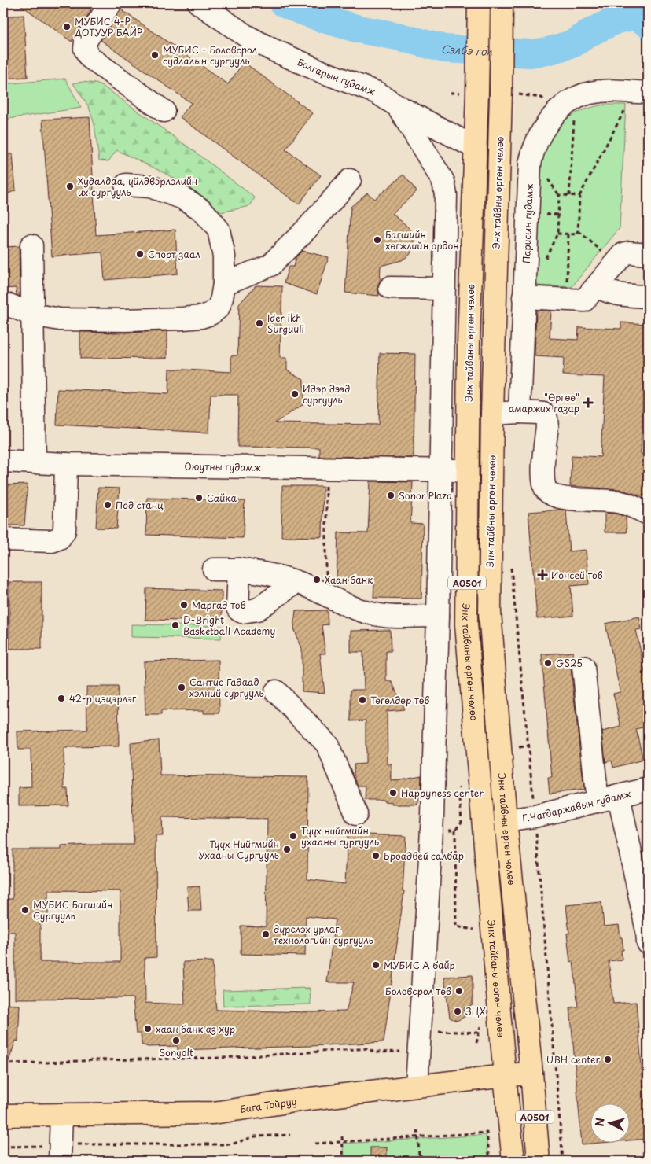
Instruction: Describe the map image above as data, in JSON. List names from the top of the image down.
{
  "streets": {
    "main road": [
      "Энх тайвны өргөн чөлөө",
      "Энх тайваны өргөн чөлөө",
      "A0501",
      "Бага Тойруу"
    ],
    "street": [
      "Болгарын гудамж",
      "Парисын гудамж",
      "Оюутны гудамж",
      "Г.Чагдаржавын гудамж"
    ]
  },
  "crossings": [
    ["Болгарын гудамж", "Энх тайваны өргөн чөлөө"],
    ["Энх тайвны өргөн чөлөө", "A0501"],
    ["Энх тайвны өргөн чөлөө", "Г.Чагдаржавын гудамж"],
    ["Энх тайвны өргөн чөлөө", "Бага Тойруу"],
    ["Энх тайваны өргөн чөлөө", "Оюутны гудамж"],
    ["Энх тайваны өргөн чөлөө", "Бага Тойруу"],
    ["A0501", "Бага Тойруу"]
  ],
  "water": ["Сэлбэ гол"],
  "places": {
    "other": [
      "МУБИС 4-Р ДОТУУР БАЙР",
      "МУБИС - Боловсрол судлалын сургууль",
      "Худалдаа, үйлдвэрлэлийн их сургууль",
      "Багшийн хөгжлийн ордон",
      "Спорт заал",
      "Ider ikh Surguuli",
      "Идэр дээд сургууль",
      "Sonor Plaza",
      "Сайка",
      "Под станц",
      "Хаан банк",
      "Маргад төв",
      "D-Bright Basketball Academy",
      "GS25",
      "Сантис Гадаад хэлний сургууль",
      "42-р цэцэрлэг",
      "Төгөлдөр төв",
      "Happyness center",
      "Түүх нийгмийн ухааны сургууль",
      "Түүх Нийгмийн Ухааны Сургууль",
      "Броадвей салбар",
      "МУБИС Багшийн Сургууль",
      "дүрслэх урлаг, технологийн сургууль",
      "МУБИС А байр",
      "Боловсрол төв",
      "ЗЦХ",
      "хаан банк аз хур",
      "Songolt",
      "UBH center"
    ],
    "health": ["\"Өргөө\" амаржих газар", "Ионсей төв"]
  },
  "north": "left"
}
